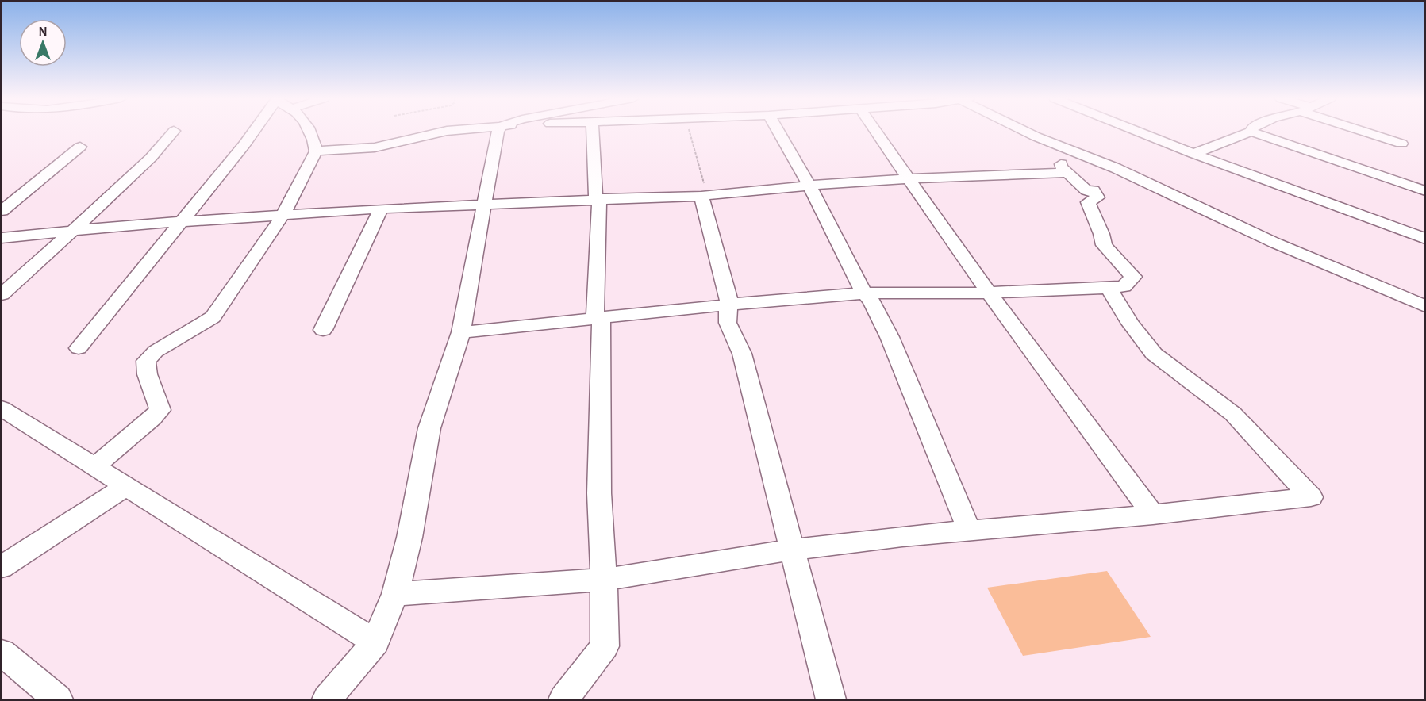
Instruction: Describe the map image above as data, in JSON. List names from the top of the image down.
{
  "north": "top"
}
